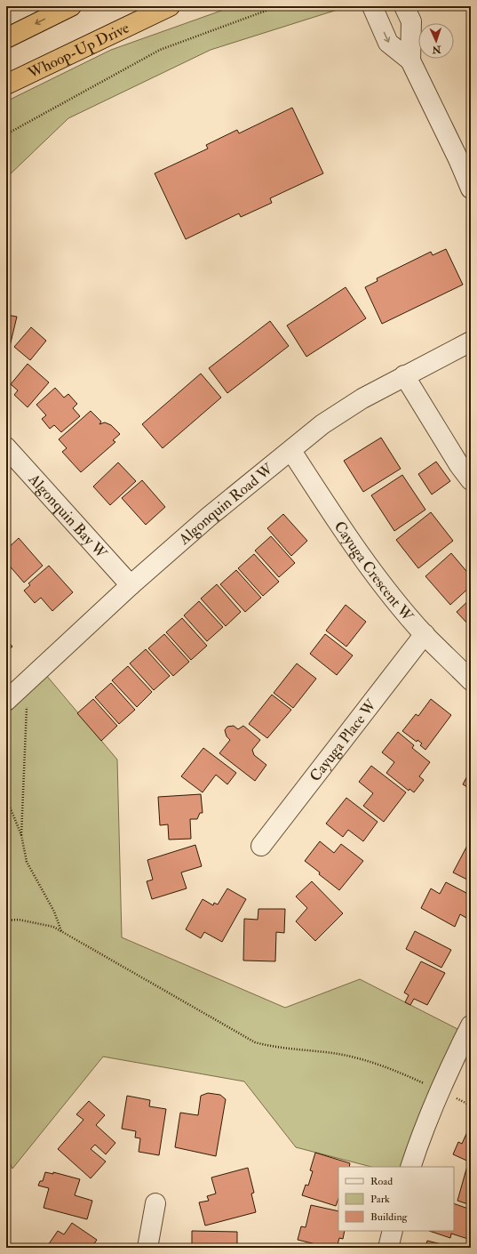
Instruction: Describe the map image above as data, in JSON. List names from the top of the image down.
{
  "streets": {
    "highway": ["Whoop-Up Drive"],
    "street": [
      "Algonquin Road W",
      "Algonquin Bay W",
      "Cayuga Crescent W",
      "Cayuga Place W"
    ]
  },
  "crossings": [
    ["Algonquin Road W", "Algonquin Bay W"],
    ["Algonquin Road W", "Cayuga Crescent W"],
    ["Cayuga Crescent W", "Cayuga Place W"]
  ],
  "legend": ["Road", "Park", "Building"],
  "north": "bottom"
}
